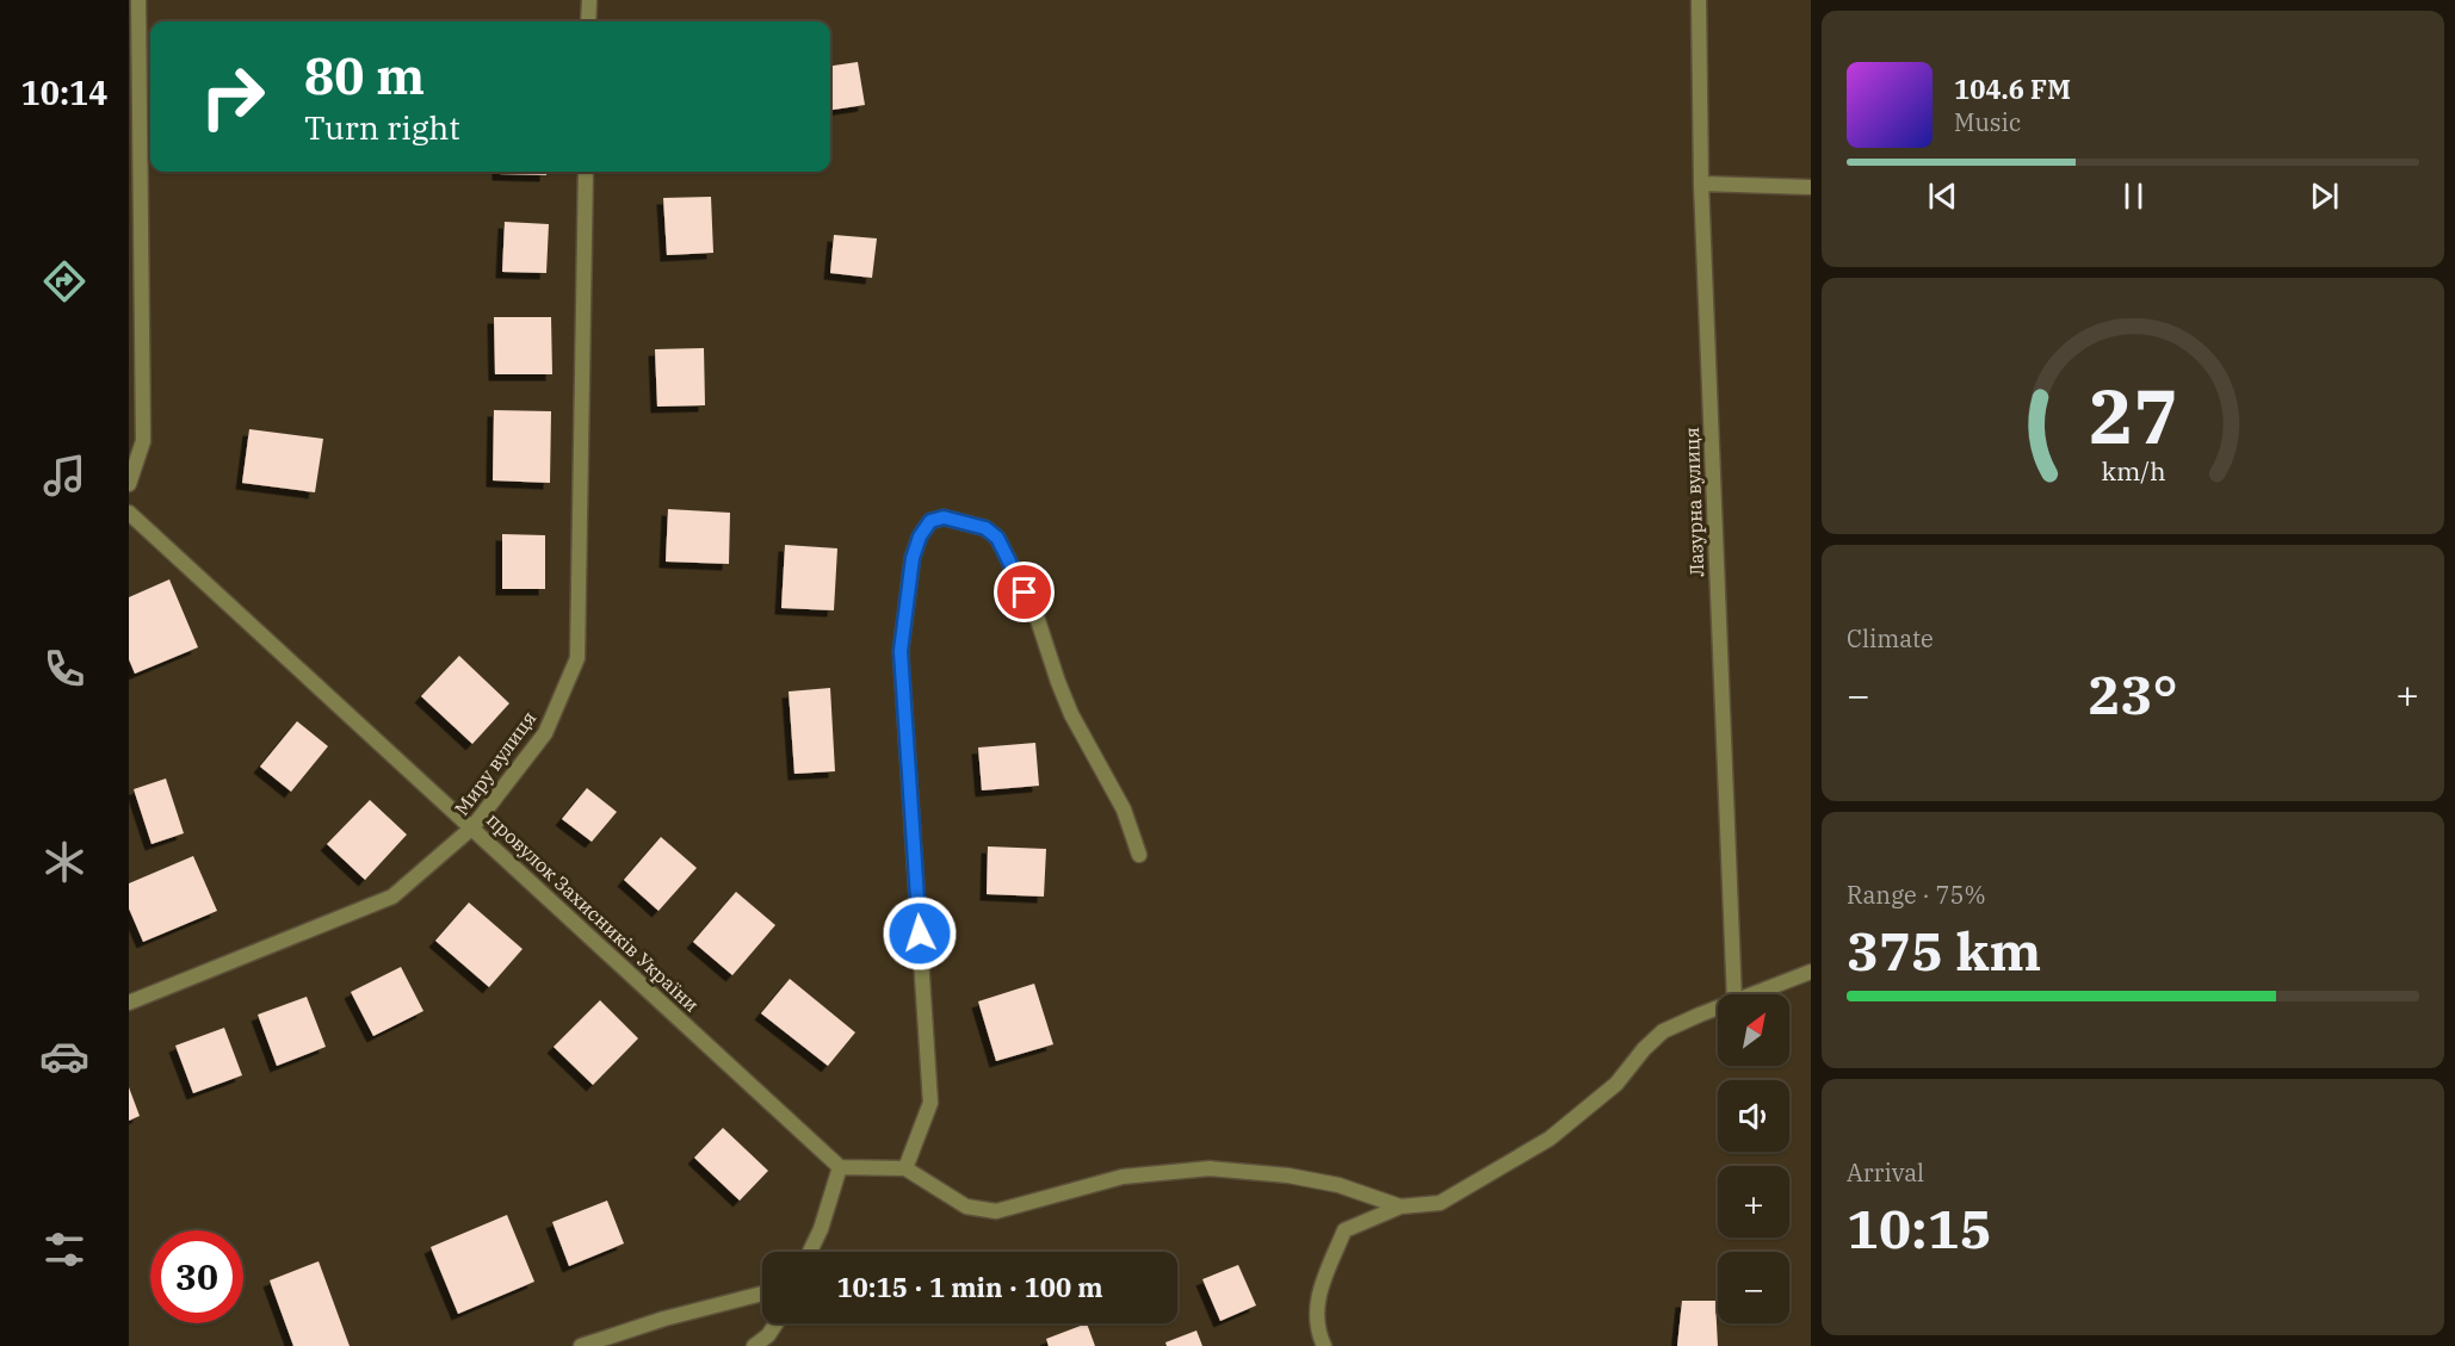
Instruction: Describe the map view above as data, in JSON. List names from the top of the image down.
{
  "streets": {
    "street": ["Лазурна вулиця", "Миру вулиця", "провулок Захисників України"]
  },
  "crossings": [
    ["Миру вулиця", "провулок Захисників України"]
  ],
  "north": "top right",
  "page": {
    "tabs": "10:14",
    "turn": ["80 m", "Turn right"],
    "song": ["104.6 FM", "Music"],
    "tile": [
      "Climate",
      ["Range · 75%", "375 km"],
      ["Arrival", "10:15"]
    ],
    "heat": ["−", "23°", "+"],
    "map_buttons": ["+", "−"],
    "limit": "30",
    "trip": "10:15 · 1 min · 100 m",
    "gauge": ["27", "km/h"]
  }
}
